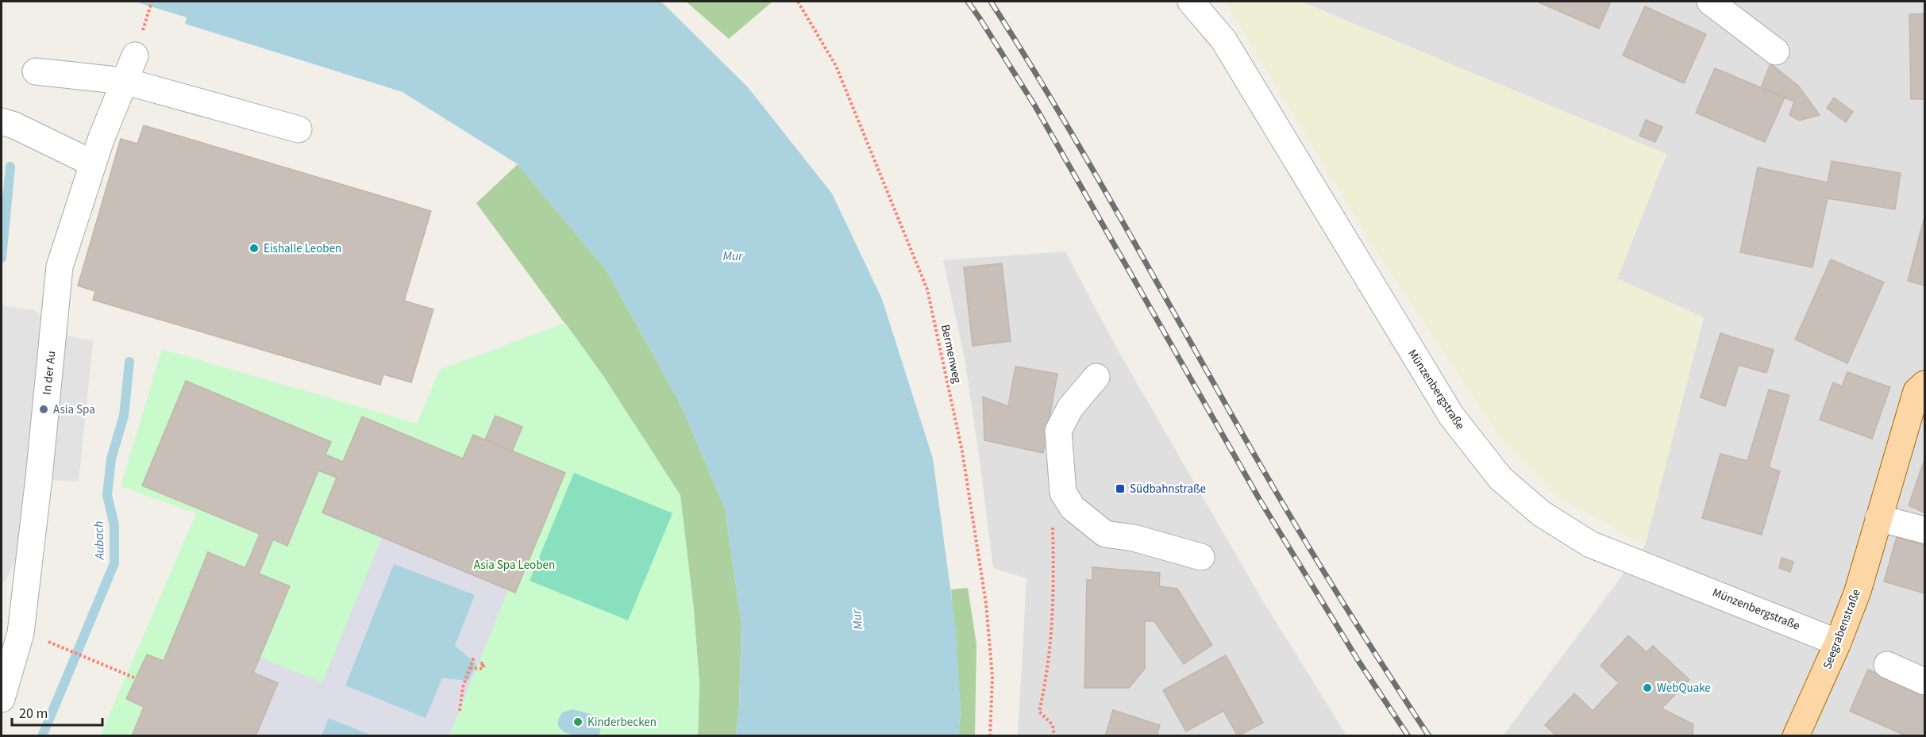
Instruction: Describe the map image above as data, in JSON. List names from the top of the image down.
{
  "streets": {
    "main road": ["Seegrabenstraße"],
    "street": ["In der Au", "Münzenbergstraße"],
    "path": ["Bermenweg"]
  },
  "crossings": [
    ["Münzenbergstraße", "Seegrabenstraße"]
  ],
  "water": ["Mur", "Aubach"],
  "parks": ["Asia Spa Leoben"],
  "places": {
    "other": [
      "Eishalle Leoben",
      "Asia Spa",
      "WebQuake",
      "Kinderbecken"
    ],
    "transit": ["Südbahnstraße"]
  },
  "scale_bar": "20 m"
}
